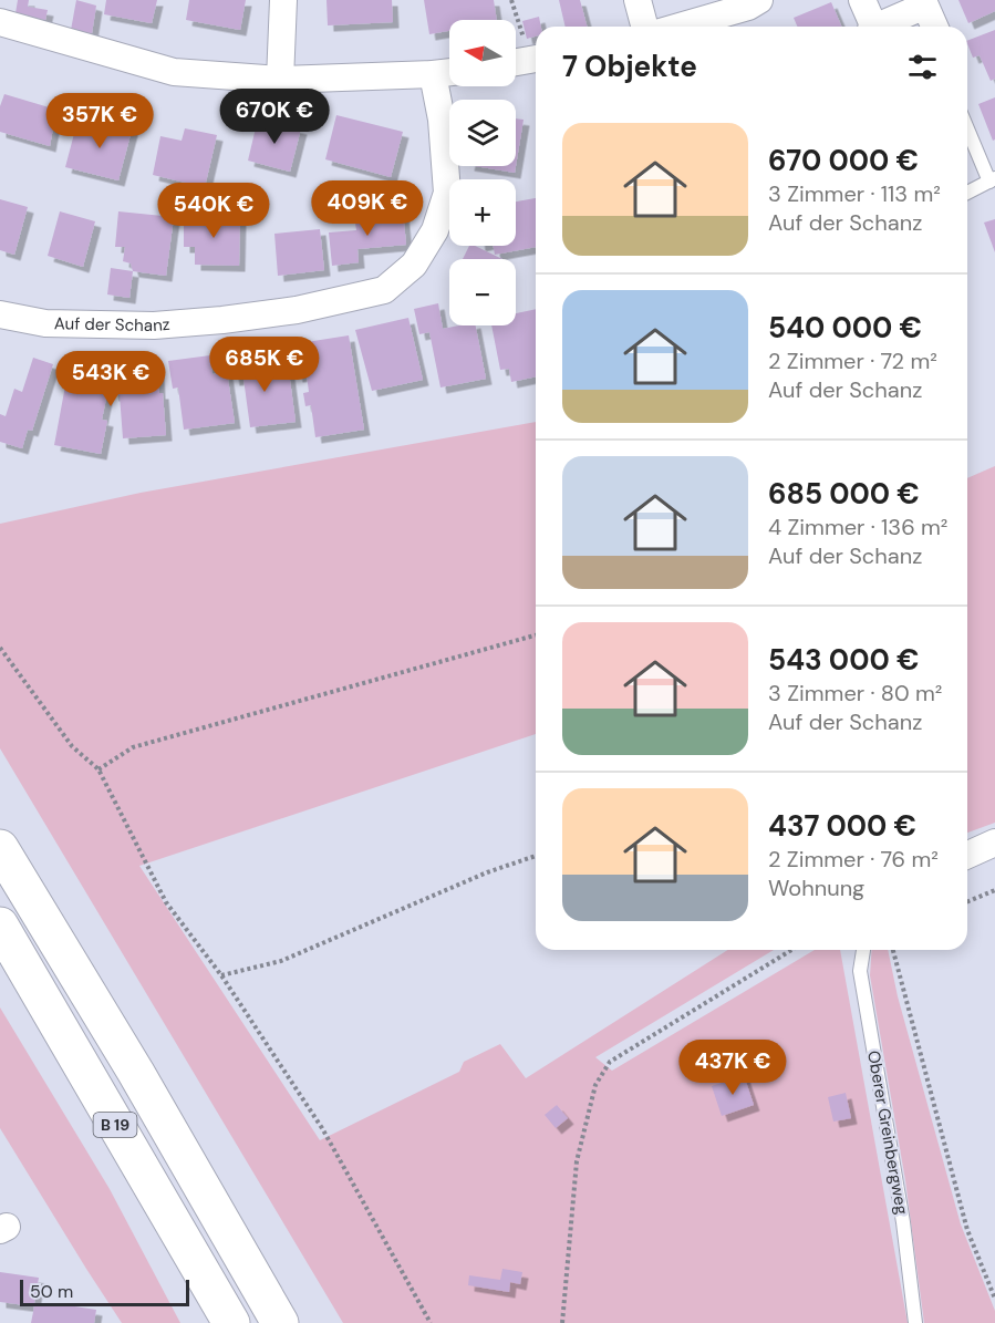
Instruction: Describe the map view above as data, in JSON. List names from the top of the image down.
{
  "streets": {
    "highway": ["B 19"],
    "street": ["Auf der Schanz"],
    "lane": ["Oberer Greinbergweg"]
  },
  "scale_bar": "50 m",
  "north": "left",
  "page": {
    "map_buttons": ["+", "−"],
    "heading": "7 Objekte",
    "price": [
      "670K €",
      "357K €",
      "409K €",
      "540K €",
      "685K €",
      "543K €",
      "437K €"
    ],
    "list": [
      {
        "name": "670 000 €",
        "note": "3 Zimmer · 113 m² · Auf der Schanz"
      },
      {
        "name": "540 000 €",
        "note": "2 Zimmer · 72 m² · Auf der Schanz"
      },
      {
        "name": "685 000 €",
        "note": "4 Zimmer · 136 m² · Auf der Schanz"
      },
      {
        "name": "543 000 €",
        "note": "3 Zimmer · 80 m² · Auf der Schanz"
      },
      {
        "name": "437 000 €",
        "note": "2 Zimmer · 76 m² · Wohnung"
      }
    ],
    "scale": "50 m"
  }
}
